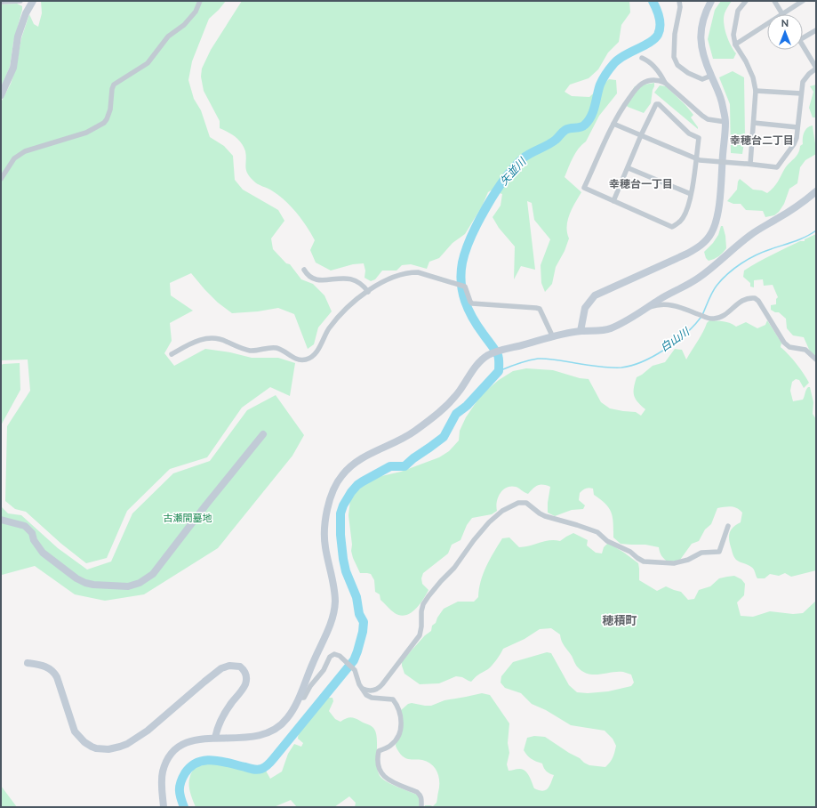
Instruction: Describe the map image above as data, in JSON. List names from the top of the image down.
{
  "districts": ["幸穂台二丁目", "幸穂台一丁目", "穂積町"],
  "water": ["矢並川", "白山川"],
  "parks": ["古瀬間墓地"],
  "north": "top"
}
